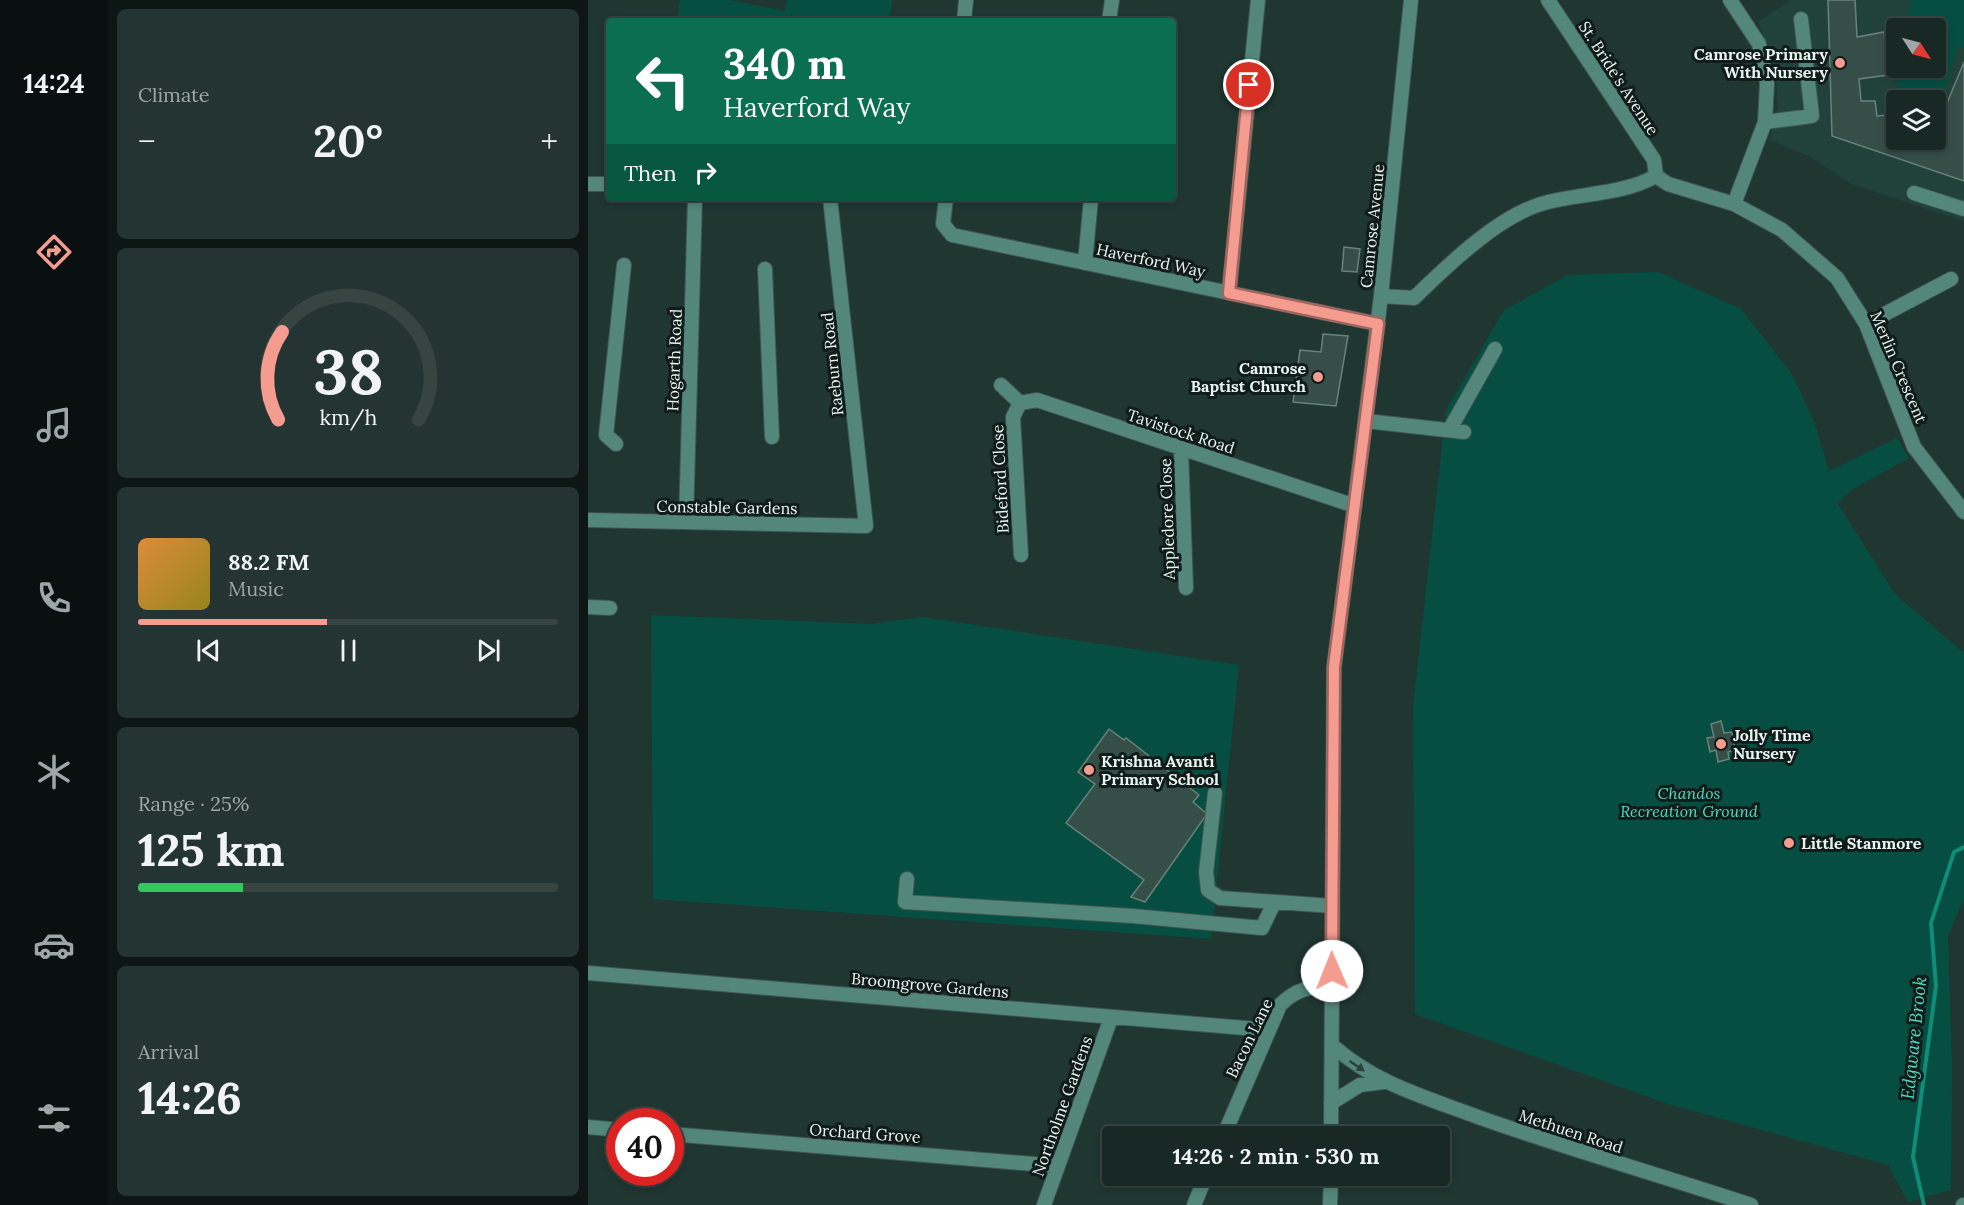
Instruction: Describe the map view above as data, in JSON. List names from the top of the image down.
{
  "streets": {
    "street": [
      "St. Bride's Avenue",
      "Camrose Avenue",
      "Haverford Way",
      "Hogarth Road",
      "Raeburn Road",
      "Merlin Crescent",
      "Tavistock Road",
      "Bideford Close",
      "Constable Gardens",
      "Appledore Close",
      "Broomgrove Gardens",
      "Bacon Lane",
      "Northolme Gardens",
      "Methuen Road",
      "Orchard Grove"
    ]
  },
  "crossings": [
    ["St. Bride's Avenue", "Merlin Crescent"],
    ["Camrose Avenue", "Haverford Way"],
    ["Camrose Avenue", "Tavistock Road"],
    ["Camrose Avenue", "Bacon Lane"],
    ["Camrose Avenue", "Methuen Road"],
    ["Hogarth Road", "Constable Gardens"],
    ["Raeburn Road", "Constable Gardens"],
    ["Tavistock Road", "Bideford Close"],
    ["Tavistock Road", "Appledore Close"],
    ["Broomgrove Gardens", "Bacon Lane"],
    ["Broomgrove Gardens", "Northolme Gardens"],
    ["Northolme Gardens", "Orchard Grove"]
  ],
  "water": ["Edgware Brook"],
  "parks": ["Chandos Recreation Ground"],
  "places": [
    "Camrose Primary With Nursery",
    "Camrose Baptist Church",
    "Jolly Time Nursery",
    "Krishna Avanti Primary School",
    "Little Stanmore"
  ],
  "north": "bottom right",
  "page": {
    "tabs": "14:24",
    "tile": [
      "Climate",
      ["Range · 25%", "125 km"],
      ["Arrival", "14:26"]
    ],
    "turn": ["340 m", "Haverford Way"],
    "heat": ["−", "20°", "+"],
    "then": "Then",
    "song": ["88.2 FM", "Music"],
    "limit": "40",
    "trip": "14:26 · 2 min · 530 m",
    "gauge": ["38", "km/h"]
  }
}
